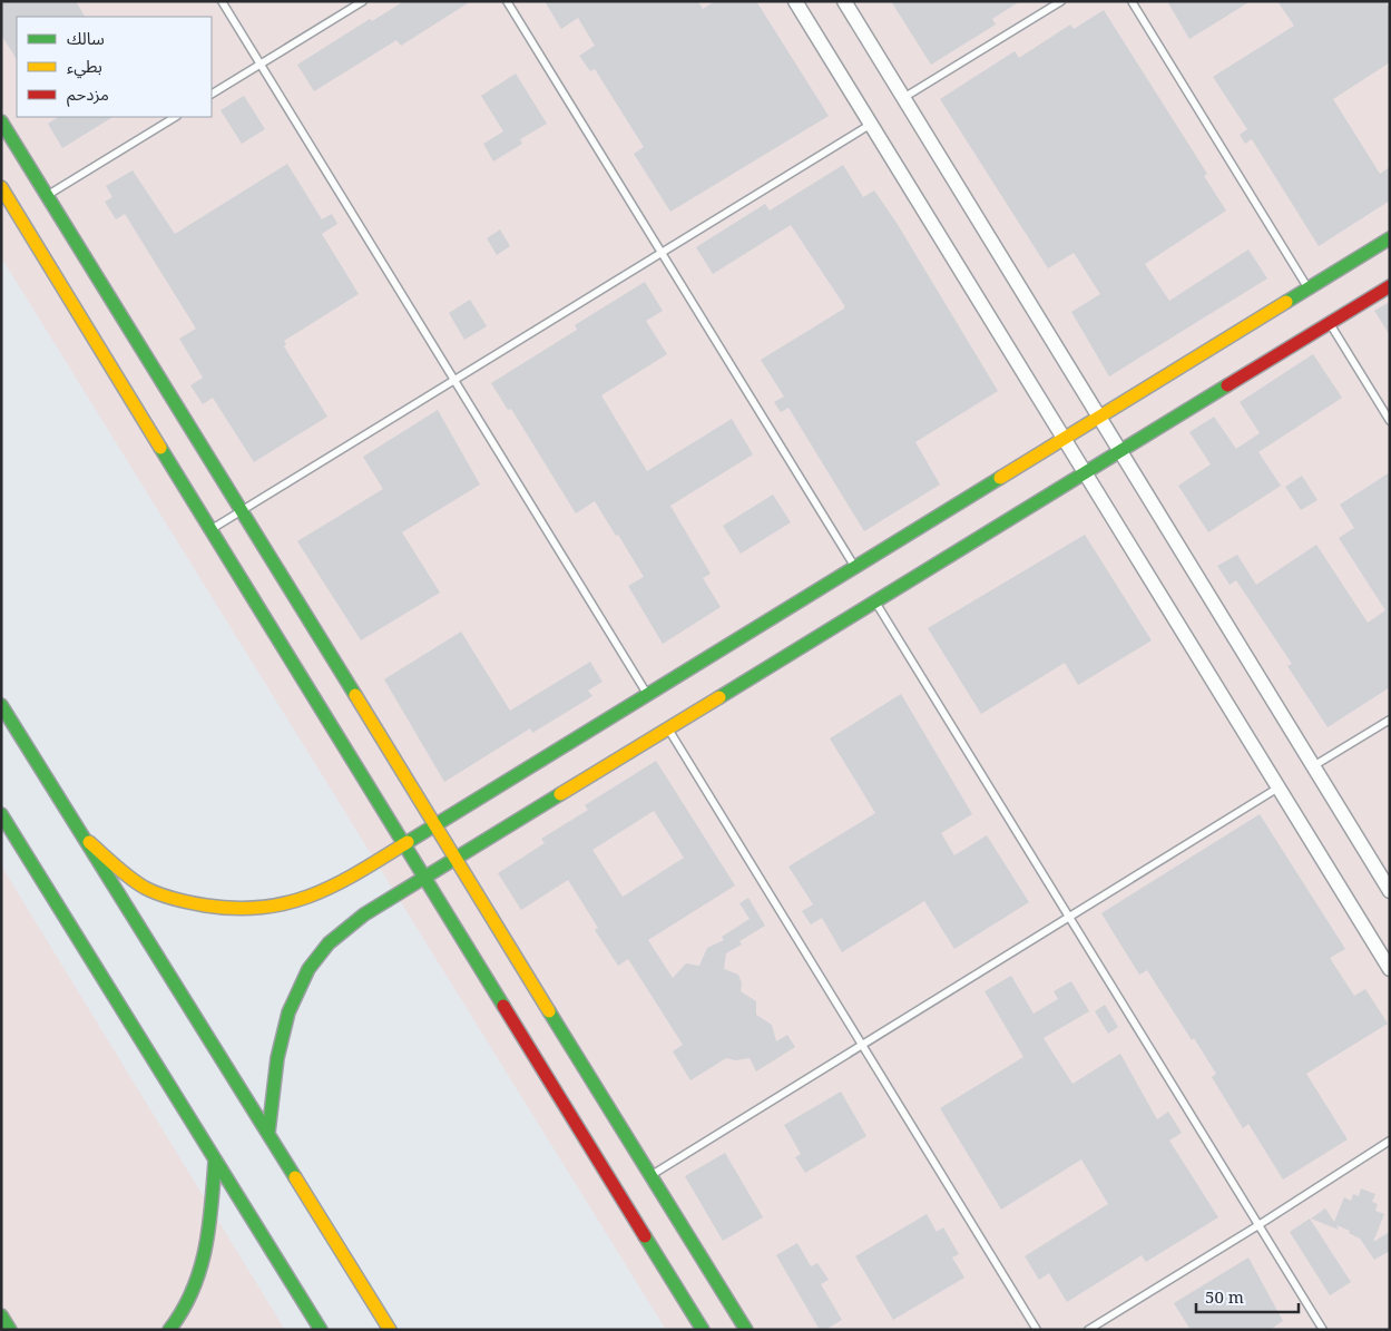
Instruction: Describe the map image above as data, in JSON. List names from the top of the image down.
{
  "legend": ["سالك", "بطيء", "مزدحم"],
  "scale_bar": "50 m"
}
